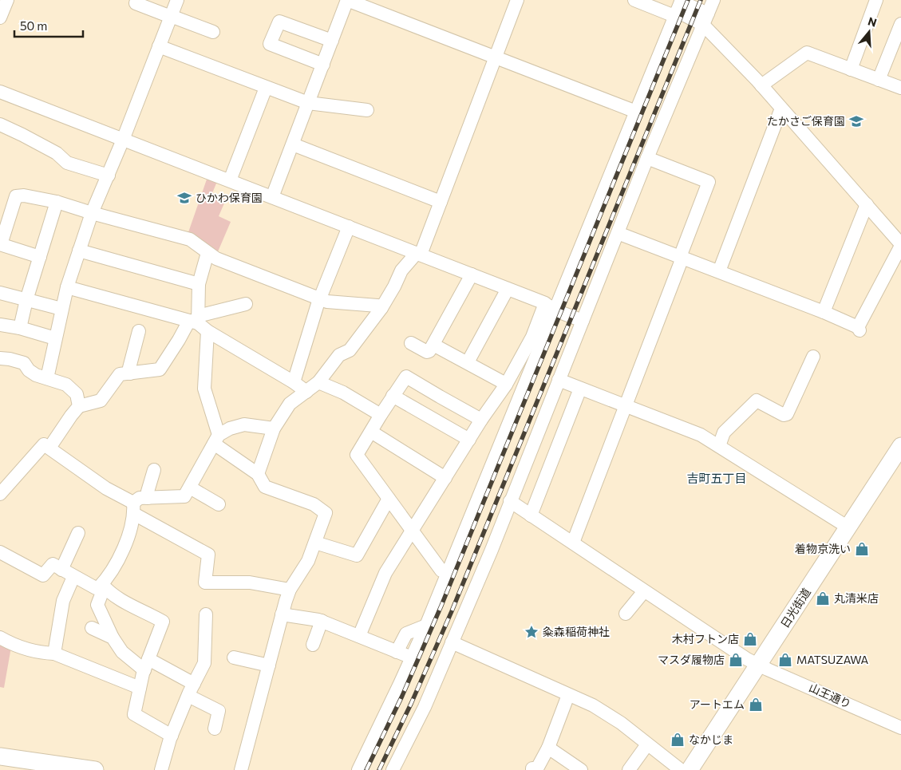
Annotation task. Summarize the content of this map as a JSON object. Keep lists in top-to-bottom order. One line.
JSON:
{"streets":{"main road":["日光街道"],"street":["山王通り"]},"crossings":[["日光街道","山王通り"]],"districts":["吉町五丁目"],"places":{"school or university":["たかさご保育園","ひかわ保育園"],"shop":["着物京洗い","丸清米店","木村フトン店","マスダ履物店","MATSUZAWA","アートエム","なかじま"],"place":["粂森稲荷神社"]},"scale_bar":"50 m","north":"top"}
